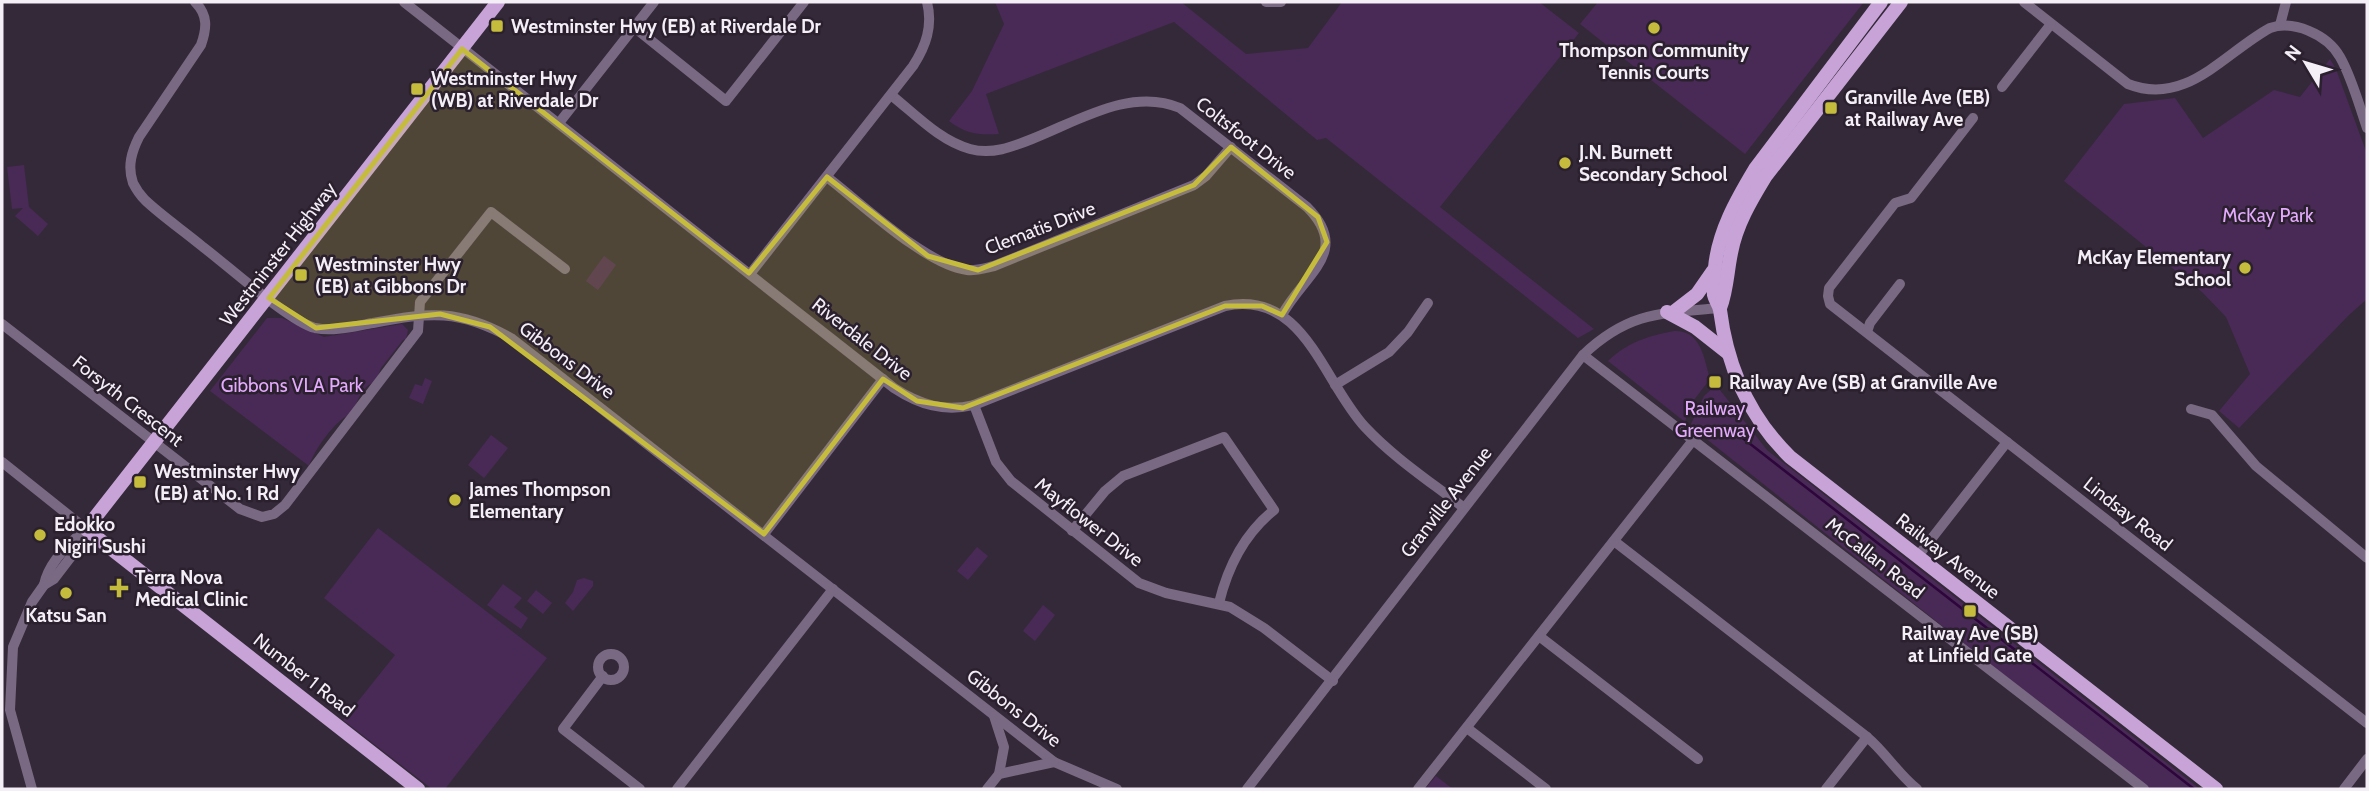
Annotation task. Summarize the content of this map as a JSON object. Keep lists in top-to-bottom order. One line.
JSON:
{"streets":{"main road":["Westminster Highway","Railway Avenue","Number 1 Road"],"street":["Coltsfoot Drive","Clematis Drive","Riverdale Drive","Gibbons Drive","Forsyth Crescent","Granville Avenue","Lindsay Road","Mayflower Drive","McCallan Road"]},"crossings":[["Coltsfoot Drive","Clematis Drive"],["Coltsfoot Drive","Riverdale Drive"],["Westminster Highway","Riverdale Drive"],["Westminster Highway","Gibbons Drive"],["Westminster Highway","Forsyth Crescent"],["Westminster Highway","Number 1 Road"],["Riverdale Drive","Granville Avenue"],["Riverdale Drive","Mayflower Drive"],["Gibbons Drive","Forsyth Crescent"],["Granville Avenue","Mayflower Drive"],["Granville Avenue","Railway Avenue"],["Granville Avenue","McCallan Road"]],"parks":["McKay Park","Gibbons VLA Park","Railway Greenway"],"places":{"transit":["Westminster Hwy (EB) at Riverdale Dr","Westminster Hwy (WB) at Riverdale Dr","Granville Ave (EB) at Railway Ave","Westminster Hwy (EB) at Gibbons Dr","Railway Ave (SB) at Granville Ave","Westminster Hwy (EB) at No. 1 Rd","Railway Ave (SB) at Linfield Gate"],"other":["Thompson Community Tennis Courts","J.N. Burnett Secondary School","McKay Elementary School","James Thompson Elementary","Edokko Nigiri Sushi","Katsu San"],"health":["Terra Nova Medical Clinic"]},"north":"top left"}
